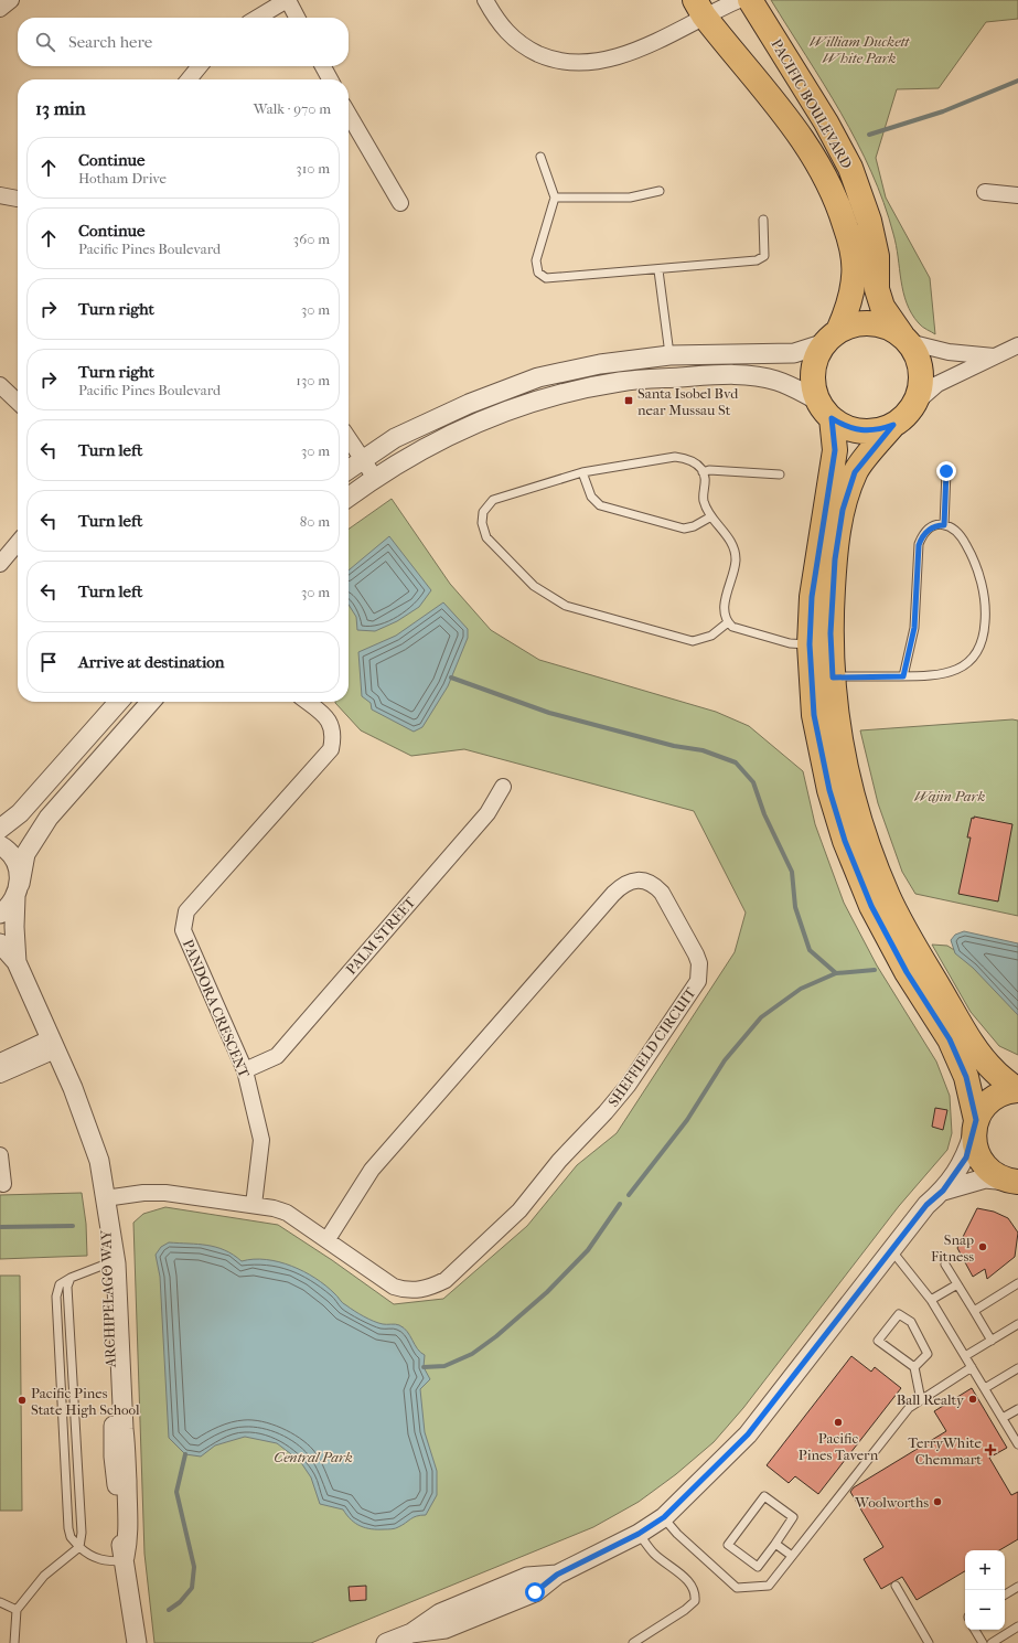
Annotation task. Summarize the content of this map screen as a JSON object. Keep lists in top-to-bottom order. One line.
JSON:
{"streets":{"main road":["PACIFIC BOULEVARD"],"street":["PALM STREET","PANDORA CRESCENT","SHEFFIELD CIRCUIT","ARCHIPELAGO WAY"]},"crossings":[["PALM STREET","PANDORA CRESCENT"],["PANDORA CRESCENT","SHEFFIELD CIRCUIT"],["SHEFFIELD CIRCUIT","ARCHIPELAGO WAY"]],"parks":["William Duckett White Park","Wajin Park","Central Park"],"places":{"transit":["Santa Isobel Bvd near Mussau St"],"other":["Snap Fitness","Ball Realty","Pacific Pines State High School","Pacific Pines Tavern","Woolworths"],"health":["TerryWhite Chemmart"]},"page":{"search":"Search here","heading":["13 min","Walk · 970 m"],"list":[["Continue","Hotham Drive","310 m"],["Continue","Pacific Pines Boulevard","360 m"],["Turn right","30 m"],["Turn right","Pacific Pines Boulevard","130 m"],["Turn left","30 m"],["Turn left","80 m"],["Turn left","30 m"],"Arrive at destination"],"map_buttons":["+","−"]}}
